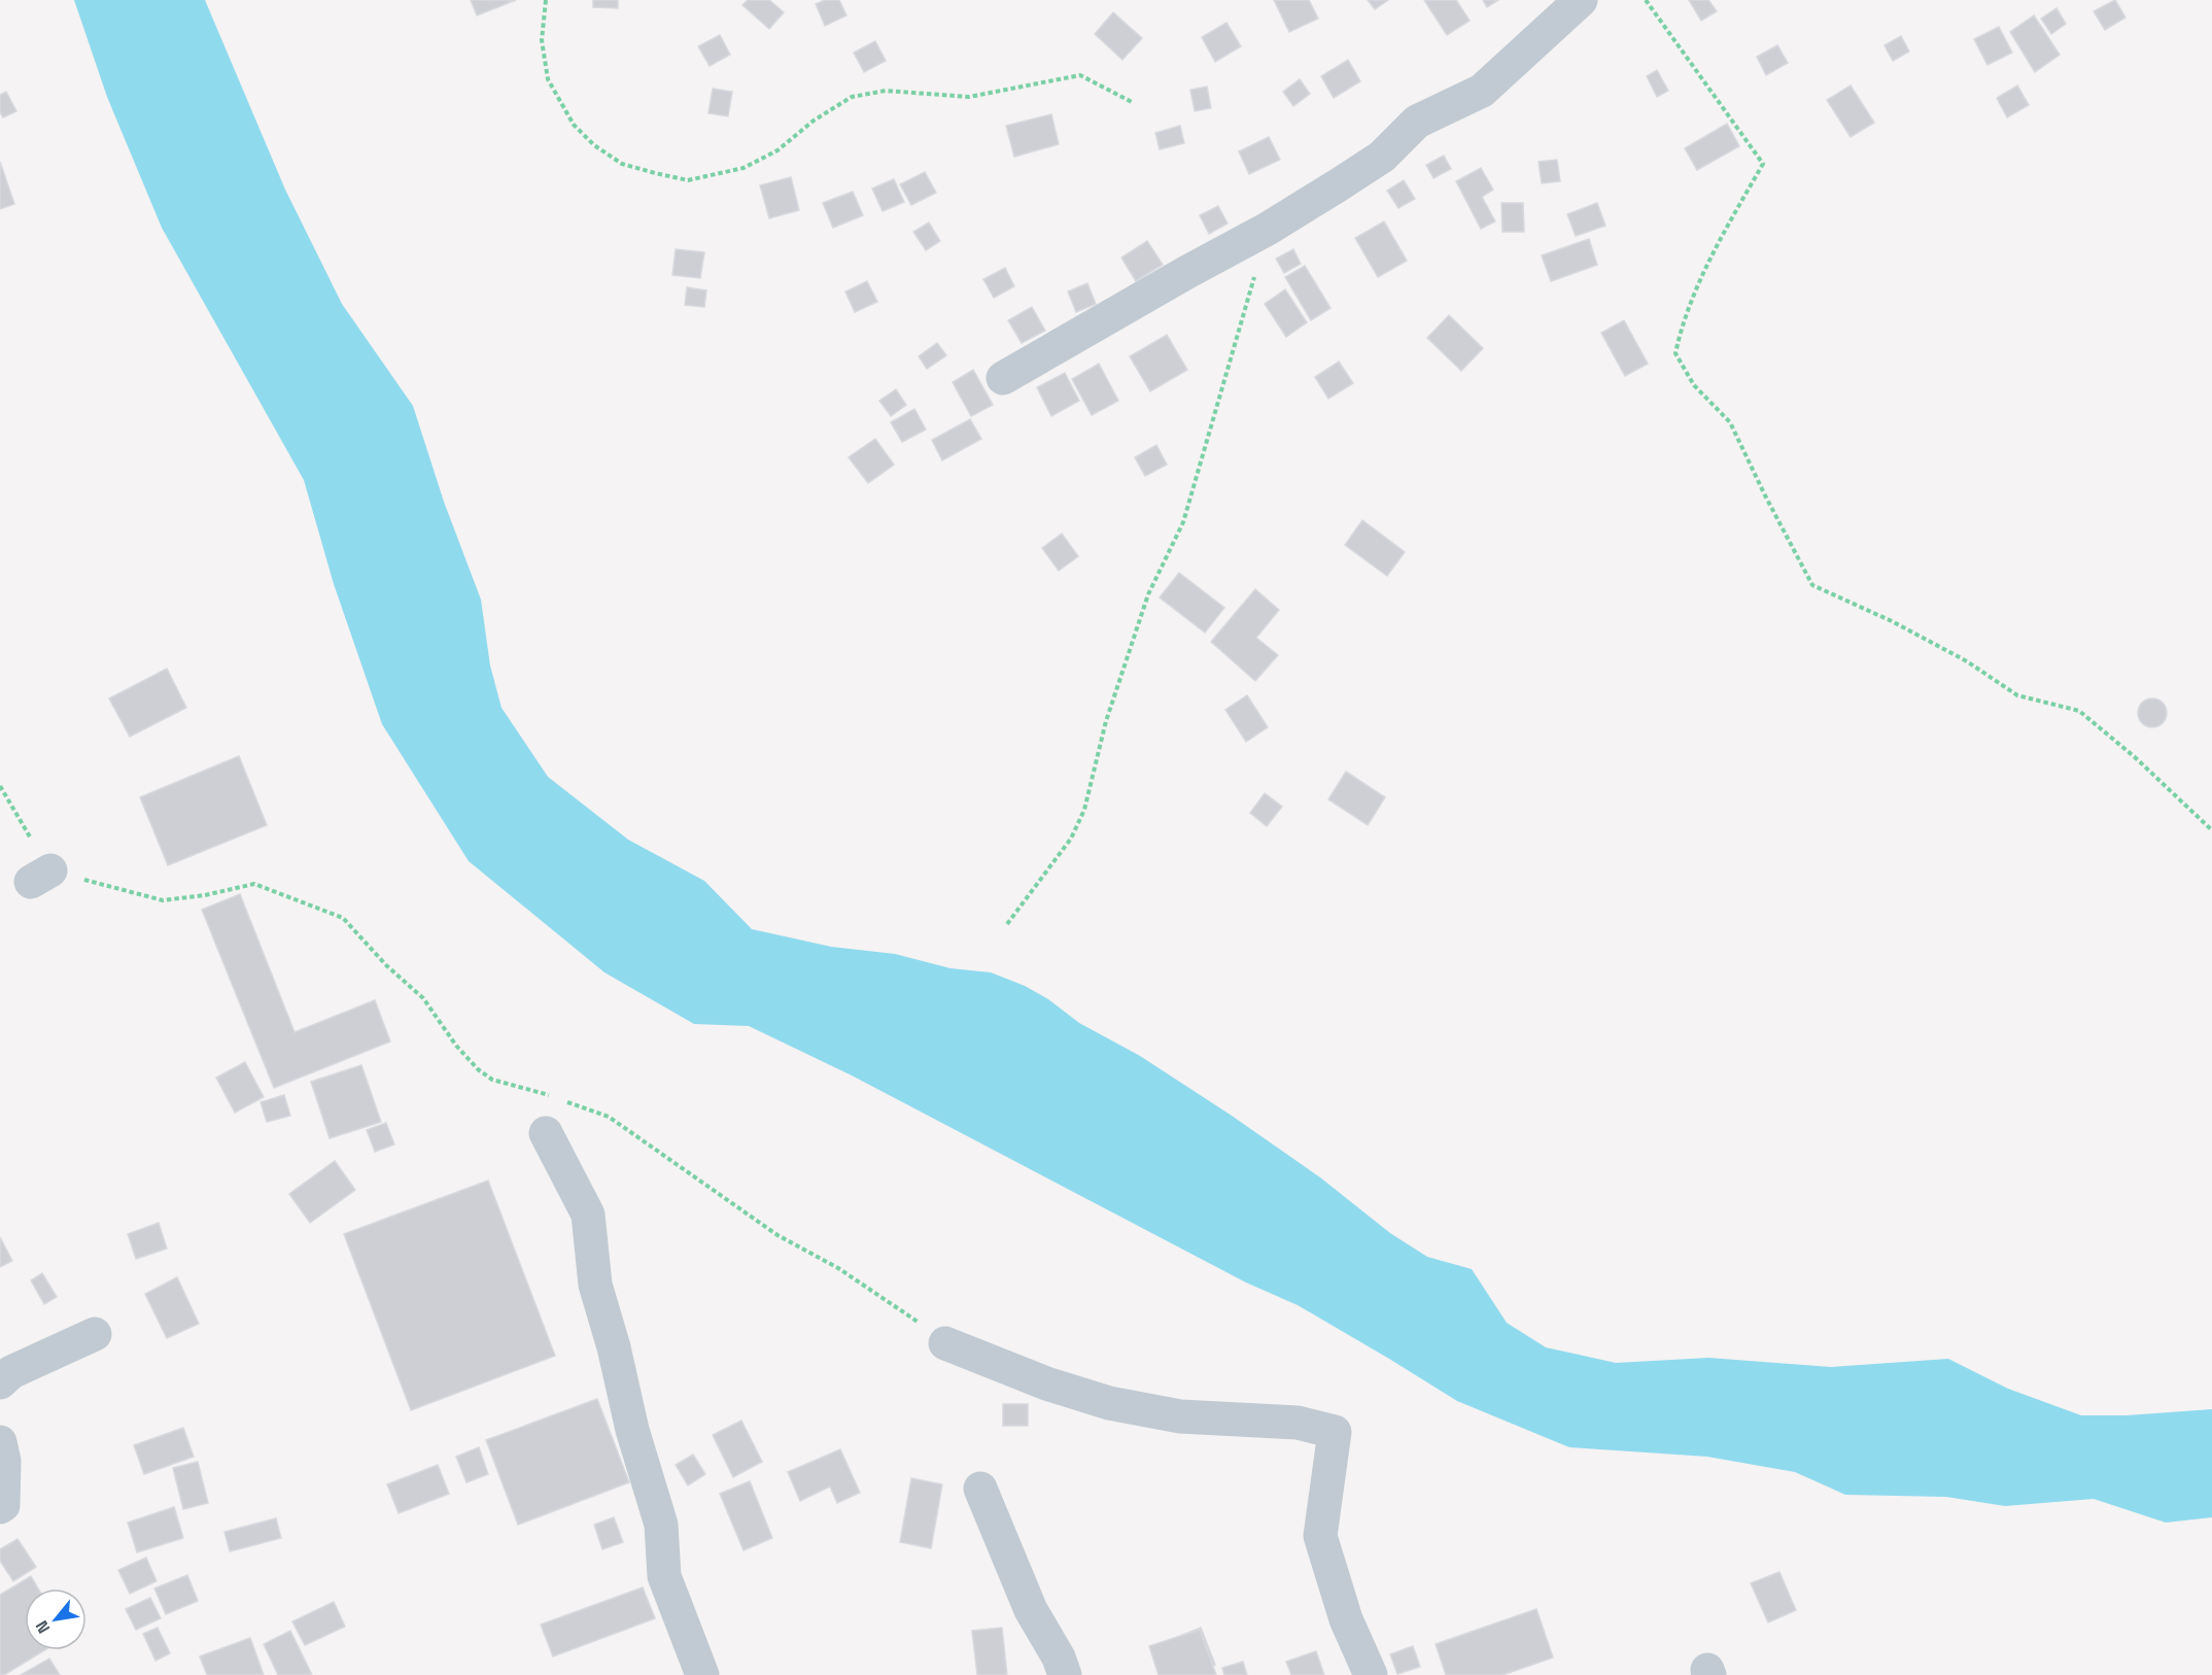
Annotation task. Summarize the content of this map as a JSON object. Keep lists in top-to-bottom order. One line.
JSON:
{"north":"bottom left"}
